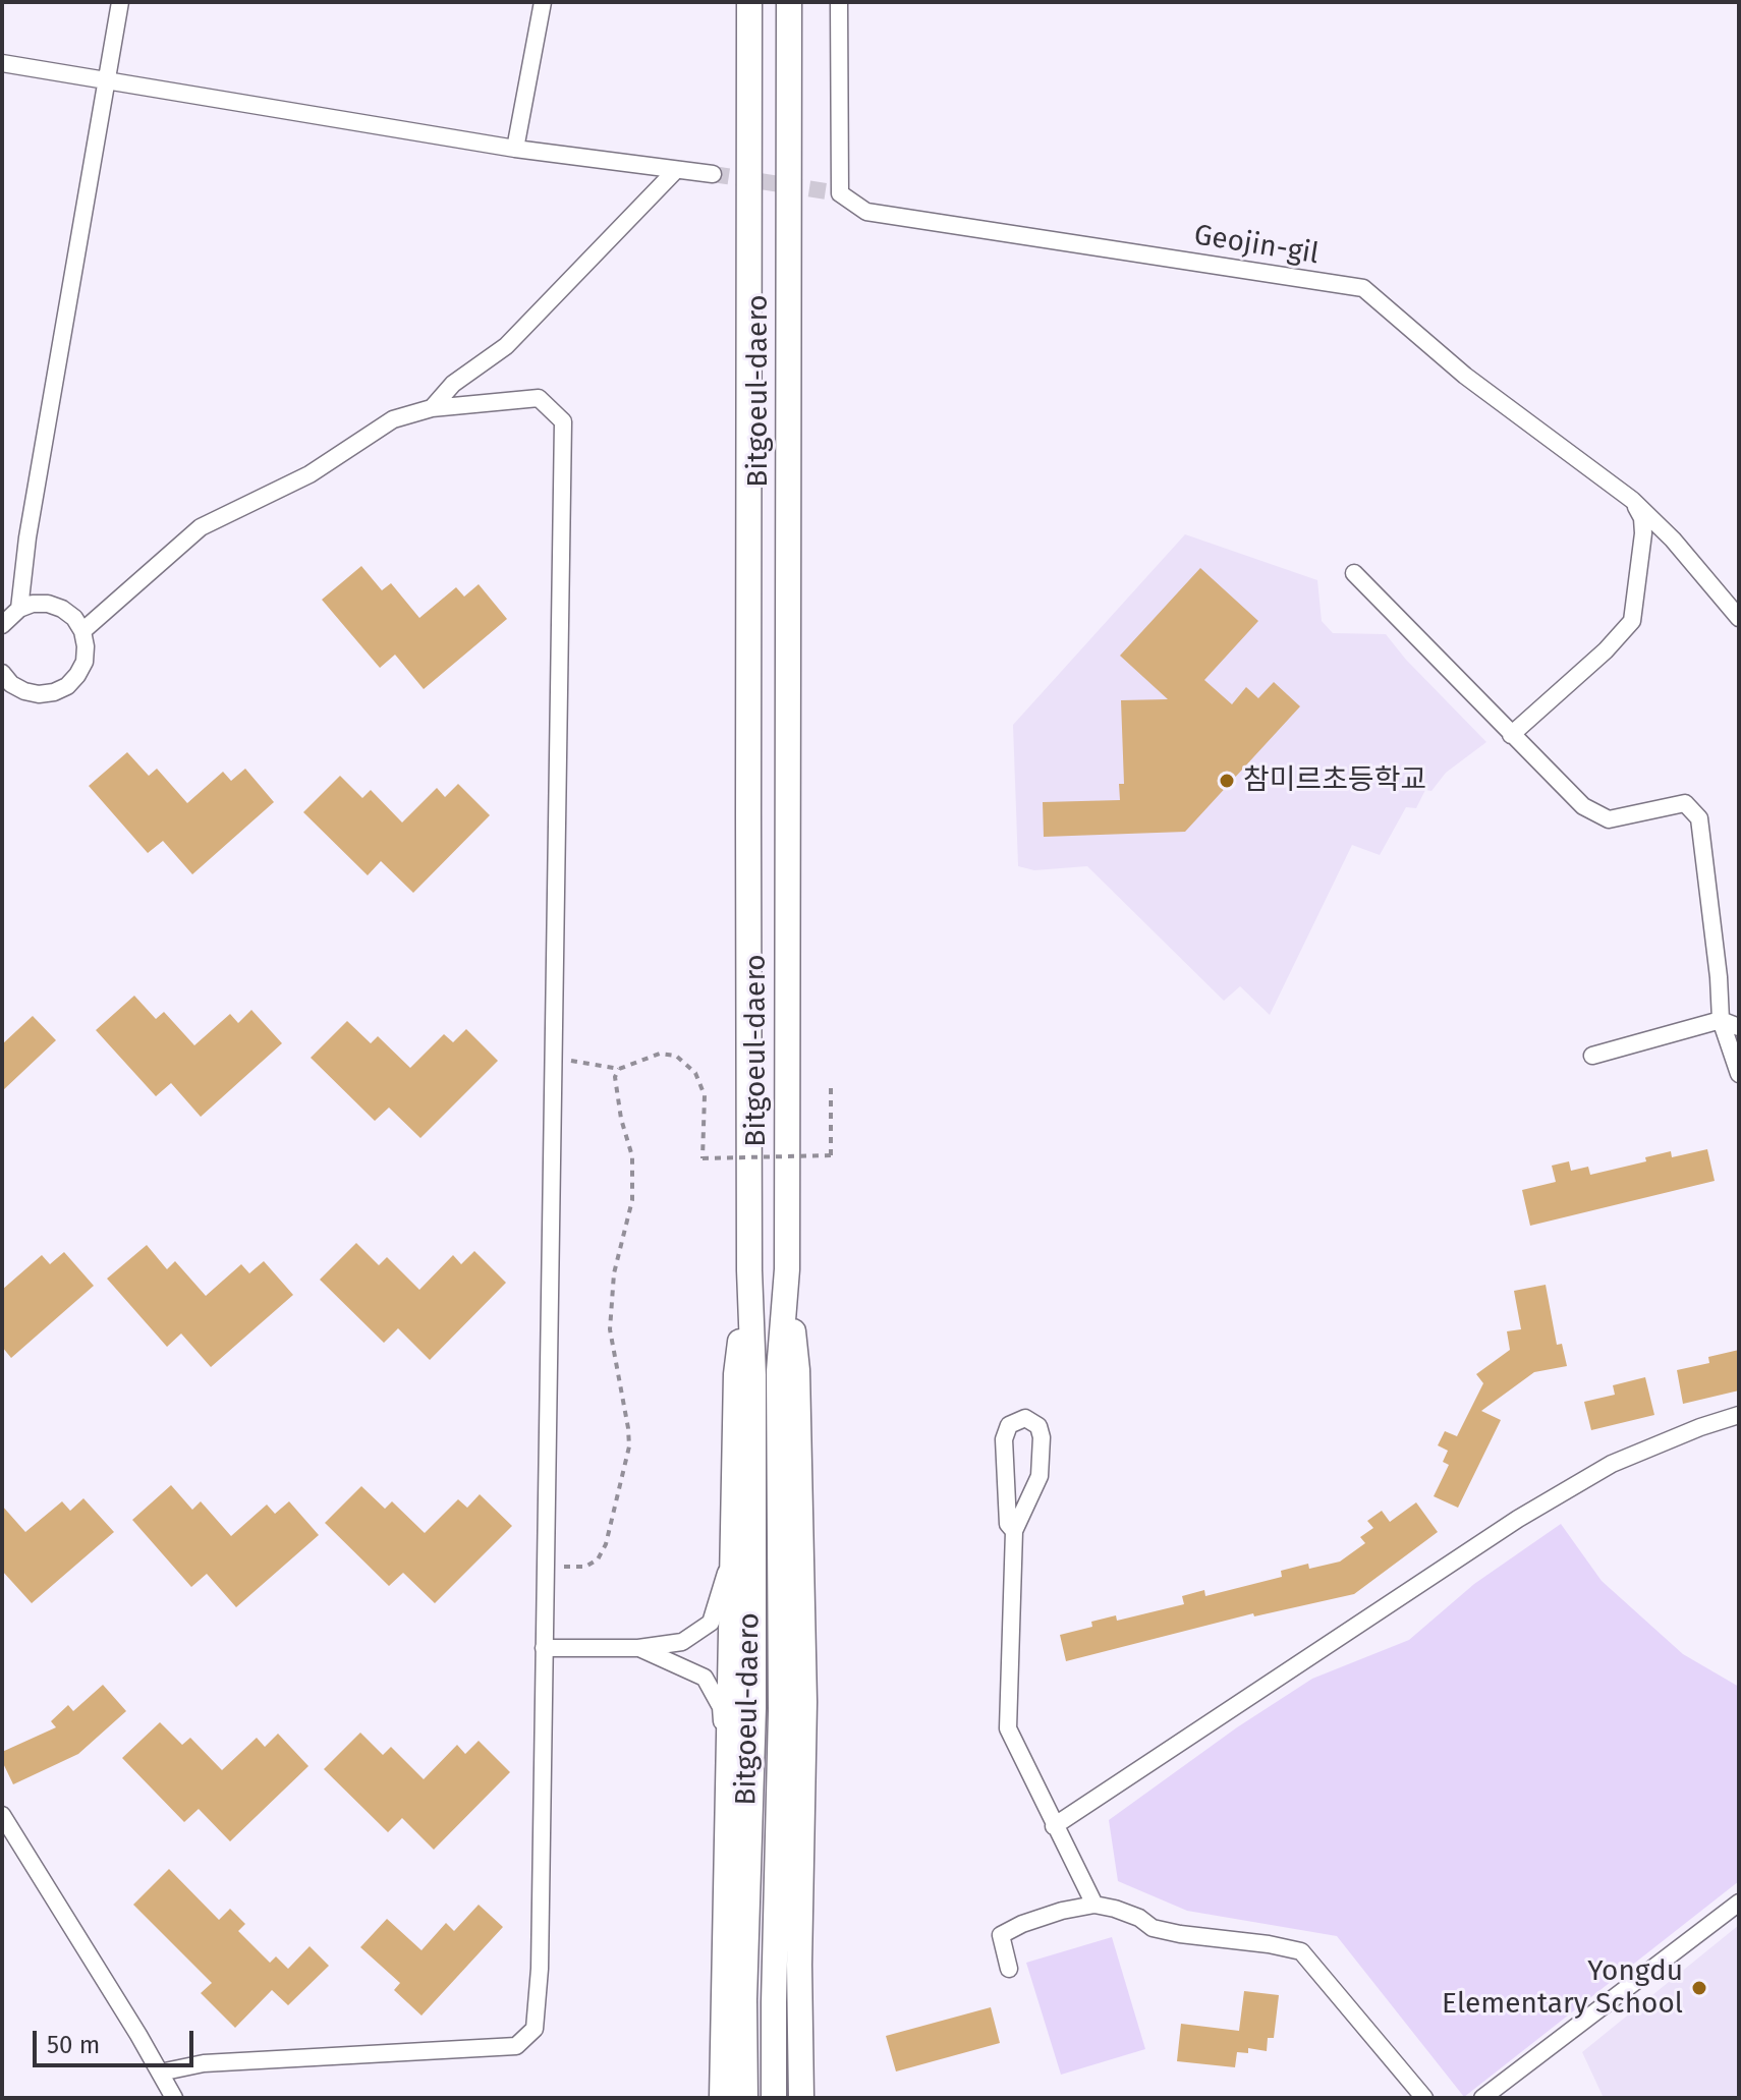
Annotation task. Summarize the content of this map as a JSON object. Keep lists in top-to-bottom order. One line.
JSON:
{"streets":{"main road":["Bitgoeul-daero"],"street":["Geojin-gil"]},"places":["참미르초등학교","Yongdu Elementary School"],"scale_bar":"50 m"}
